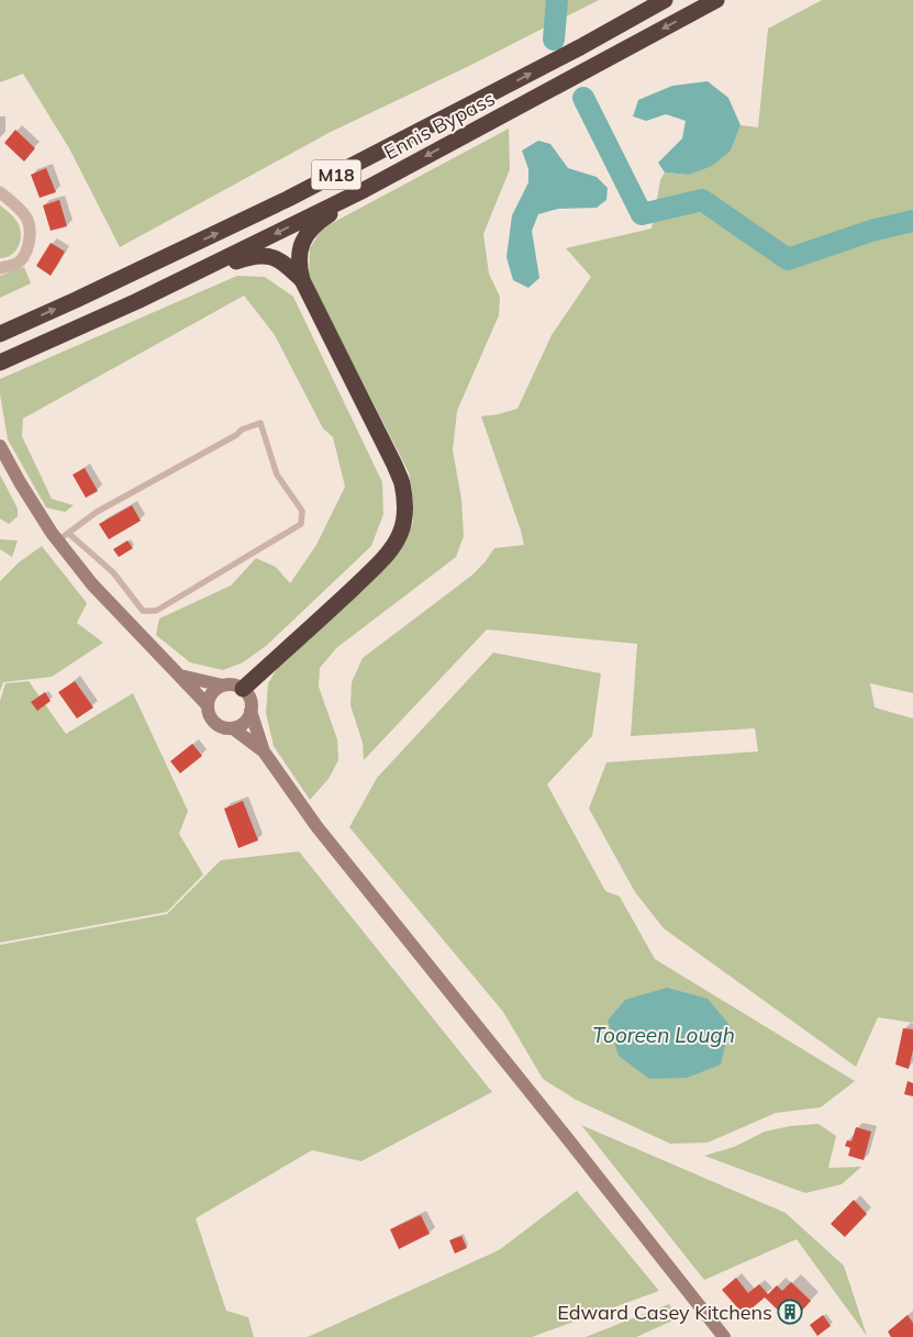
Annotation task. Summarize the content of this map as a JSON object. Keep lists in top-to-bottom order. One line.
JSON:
{"streets":{"highway":["Ennis Bypass","M18"]},"water":["Tooreen Lough"],"places":{"building":["Edward Casey Kitchens"]}}
